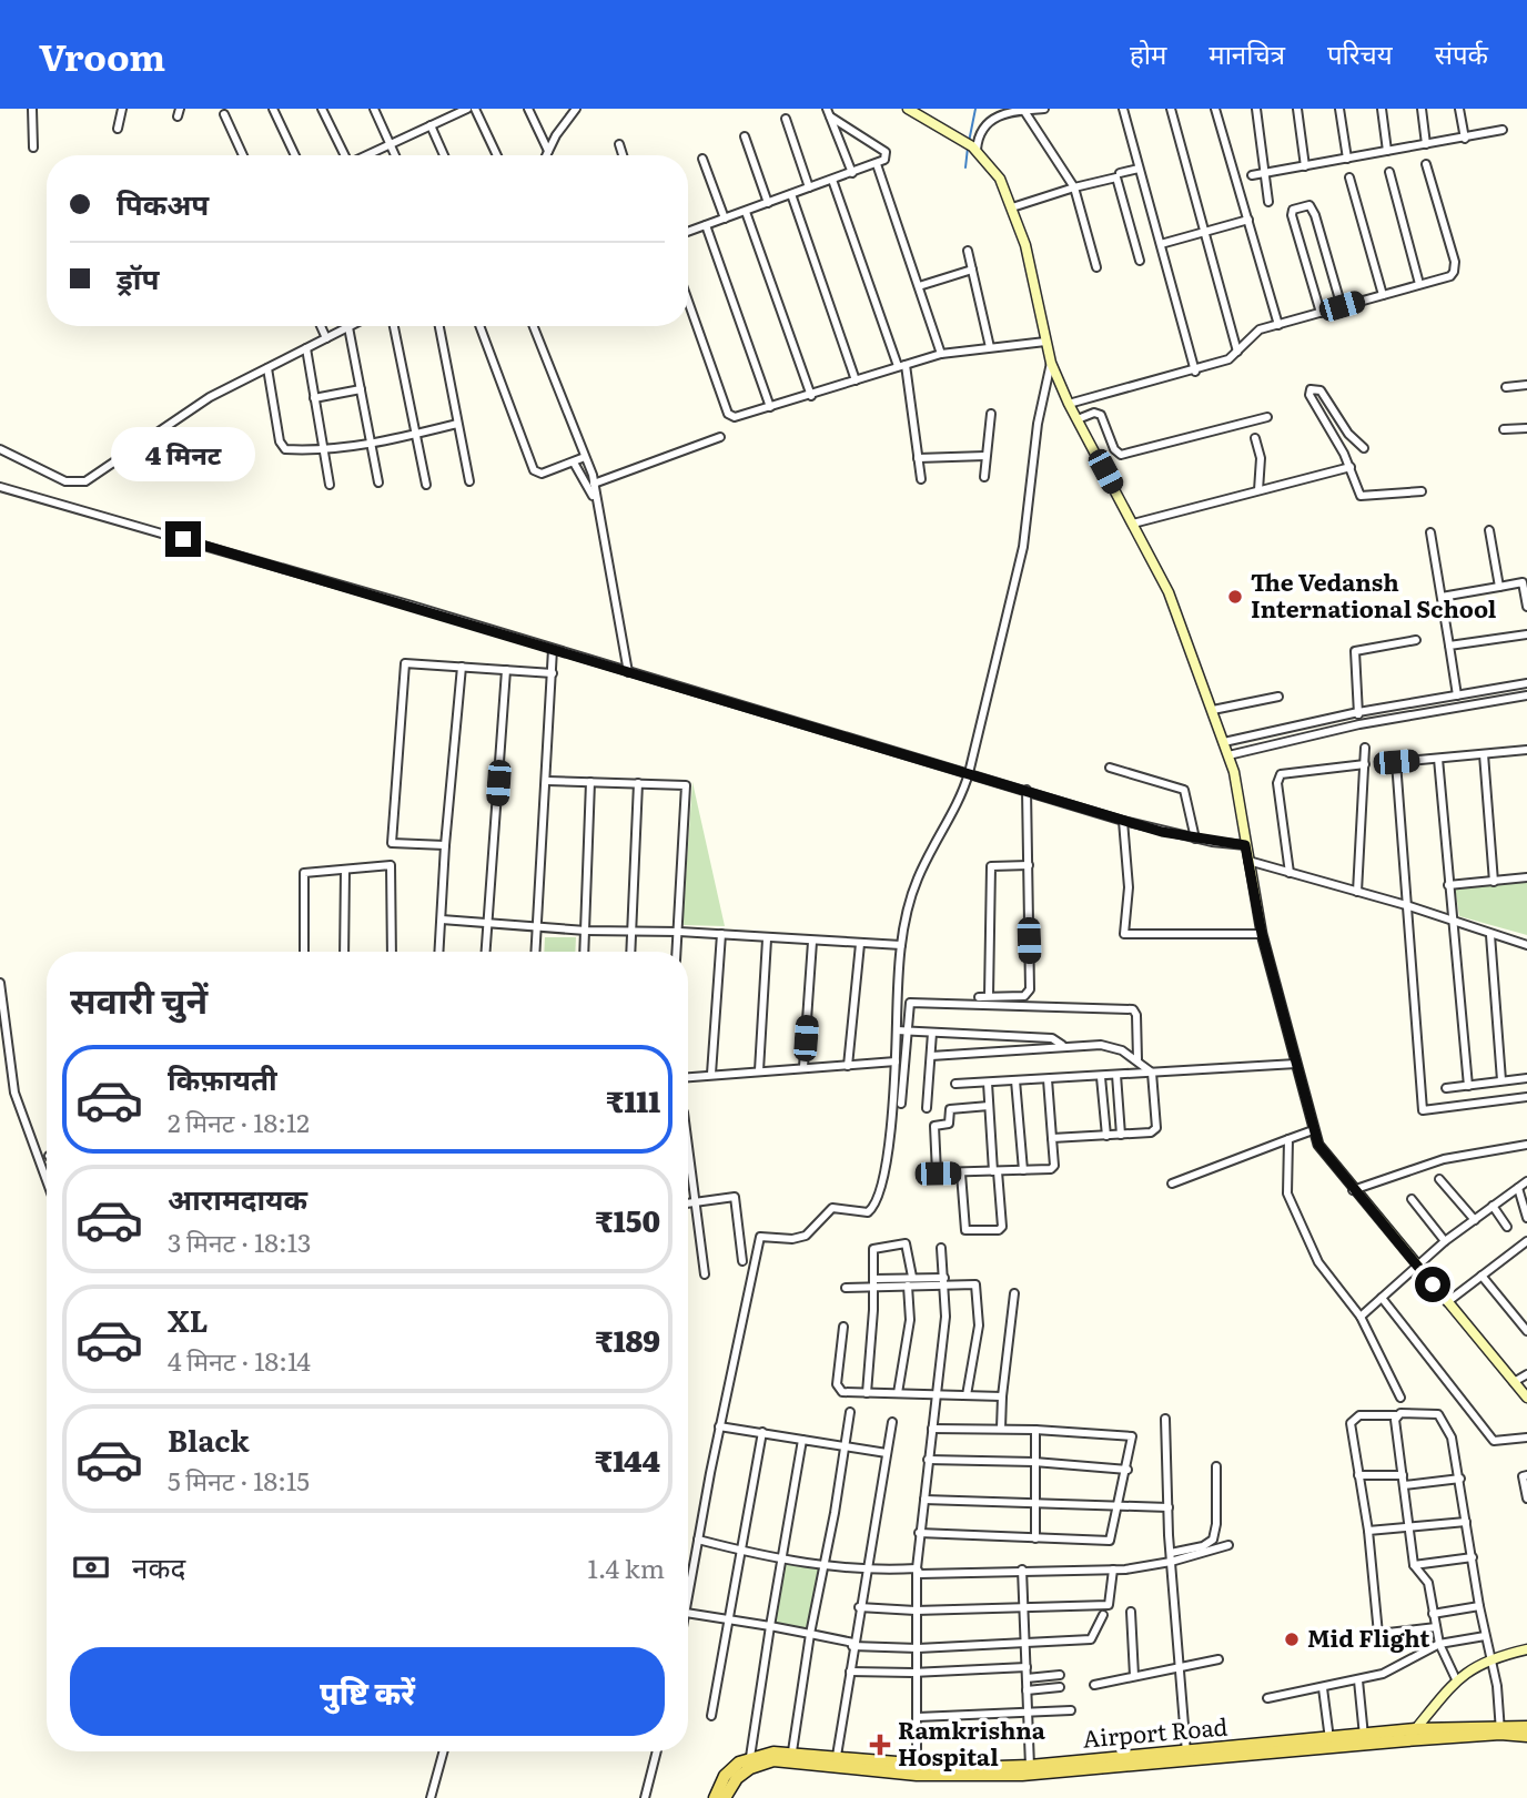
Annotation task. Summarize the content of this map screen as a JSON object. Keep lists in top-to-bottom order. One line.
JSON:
{"streets":{"main road":["Airport Road"]},"places":{"other":["The Vedansh International School","Mid Flight"],"health":["Ramkrishna Hospital"]},"page":{"header":"Vroom","nav":["होम","मानचित्र","परिचय","संपर्क"],"banner":["पिकअप","ड्रॉप"],"bubble":"4 मिनट","heading":"सवारी चुनें","list":[{"name":"किफ़ायती","note":"2 मिनट · 18:12","value":"₹111"},{"name":"आरामदायक","note":"3 मिनट · 18:13","value":"₹150"},{"name":"XL","note":"4 मिनट · 18:14","value":"₹189"},{"name":"Black","note":"5 मिनट · 18:15","value":"₹144"}],"pay":["नकद","1.4 km"],"buttons":"पुष्टि करें"}}
